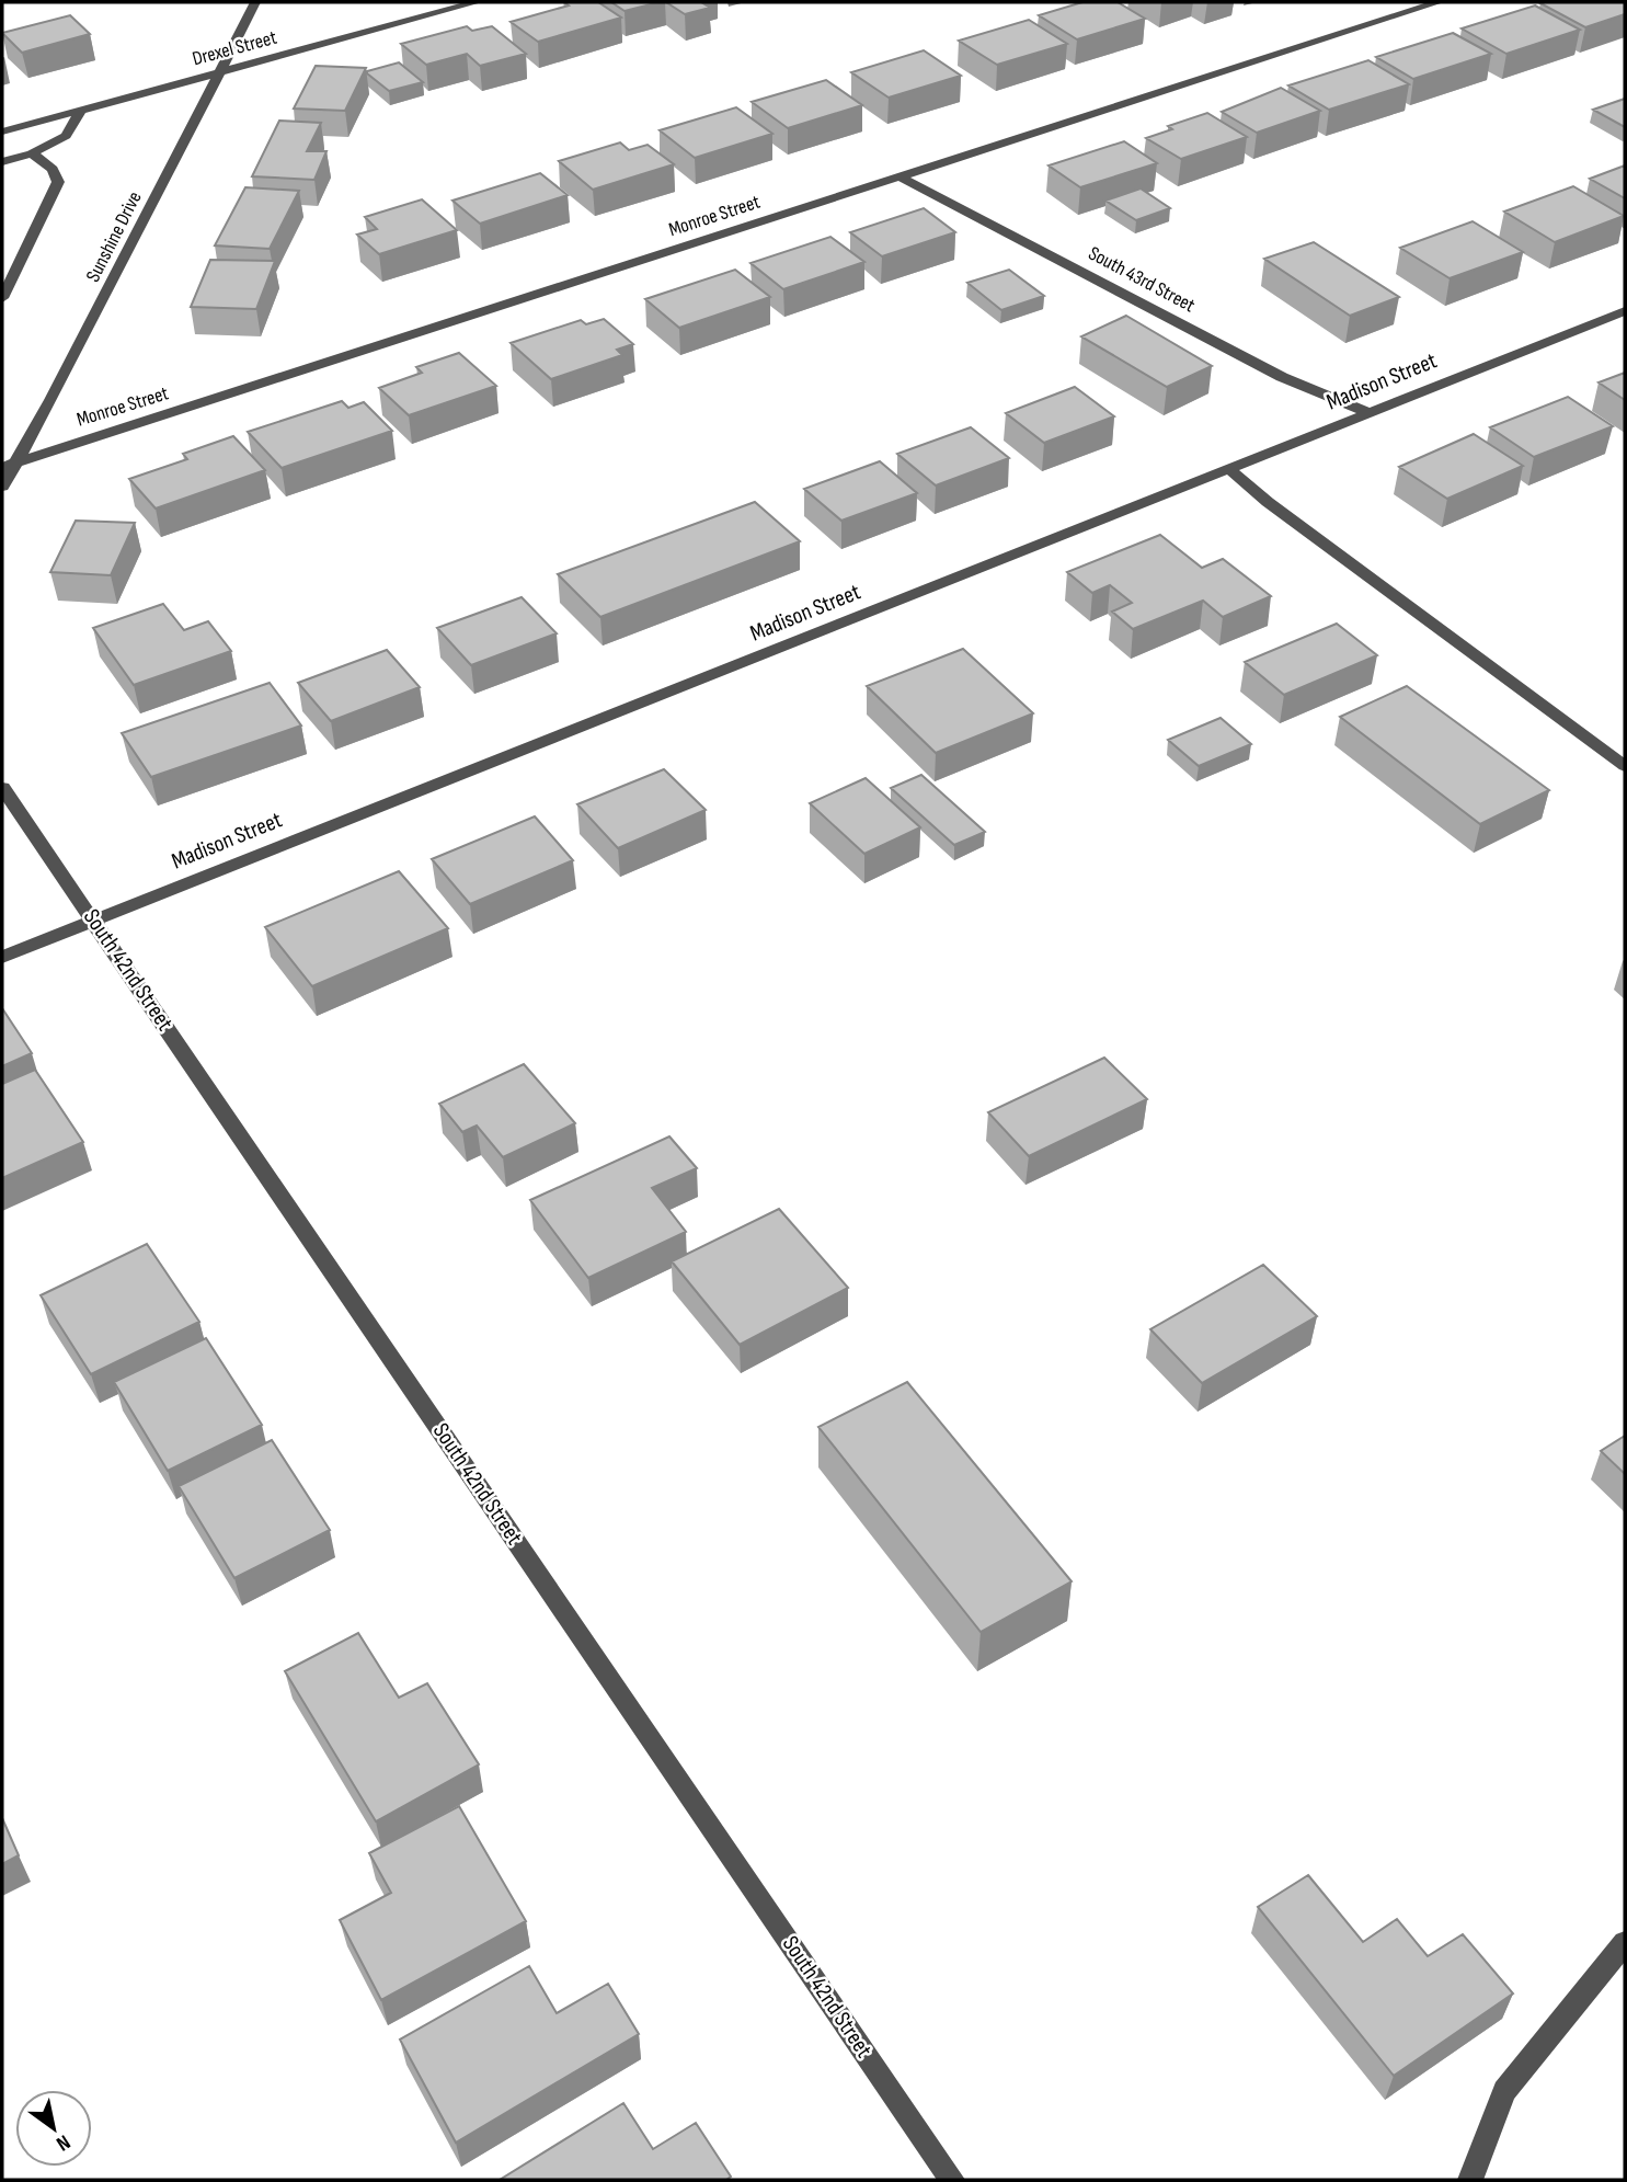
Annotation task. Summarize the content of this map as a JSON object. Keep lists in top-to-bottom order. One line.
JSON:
{"streets":{"street":["Drexel Street","Monroe Street","Sunshine Drive","South 43rd Street","Madison Street","South 42nd Street"]},"crossings":[["Drexel Street","Sunshine Drive"],["Monroe Street","Sunshine Drive"],["Monroe Street","South 43rd Street"],["South 43rd Street","Madison Street"],["Madison Street","South 42nd Street"]],"north":"bottom right"}
